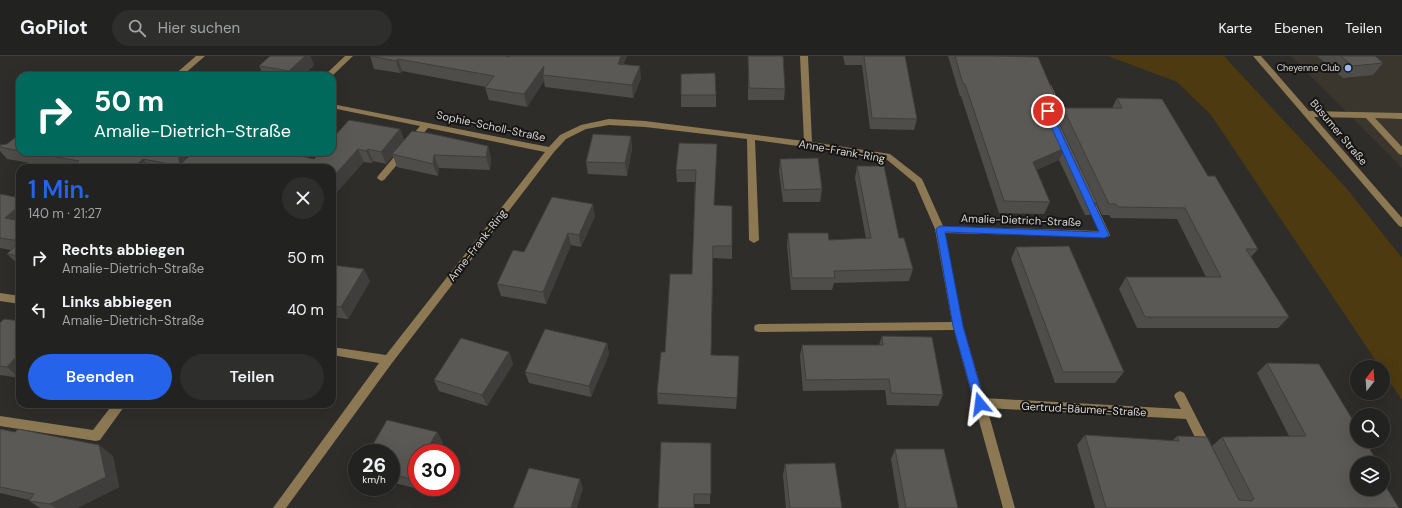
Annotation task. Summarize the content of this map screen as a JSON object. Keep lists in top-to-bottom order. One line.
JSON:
{"streets":{"street":["Sophie-Scholl-Straße","Büsumer Straße","Anne-Frank-Ring","Amalie-Dietrich-Straße","Gertrud-Bäumer-Straße"]},"crossings":[["Sophie-Scholl-Straße","Anne-Frank-Ring"],["Anne-Frank-Ring","Amalie-Dietrich-Straße"],["Anne-Frank-Ring","Gertrud-Bäumer-Straße"]],"places":["Cheyenne Club"],"north":"top","page":{"header":"GoPilot","search":"Hier suchen","nav":["Karte","Ebenen","Teilen"],"turn":["50 m","Amalie-Dietrich-Straße"],"heading":["1 Min.","140 m · 21:27"],"list":[{"name":"Rechts abbiegen","note":"Amalie-Dietrich-Straße","value":"50 m"},{"name":"Links abbiegen","note":"Amalie-Dietrich-Straße","value":"40 m"}],"buttons":["Beenden","Teilen"],"speed":"26 km/h","limit":"30"}}
